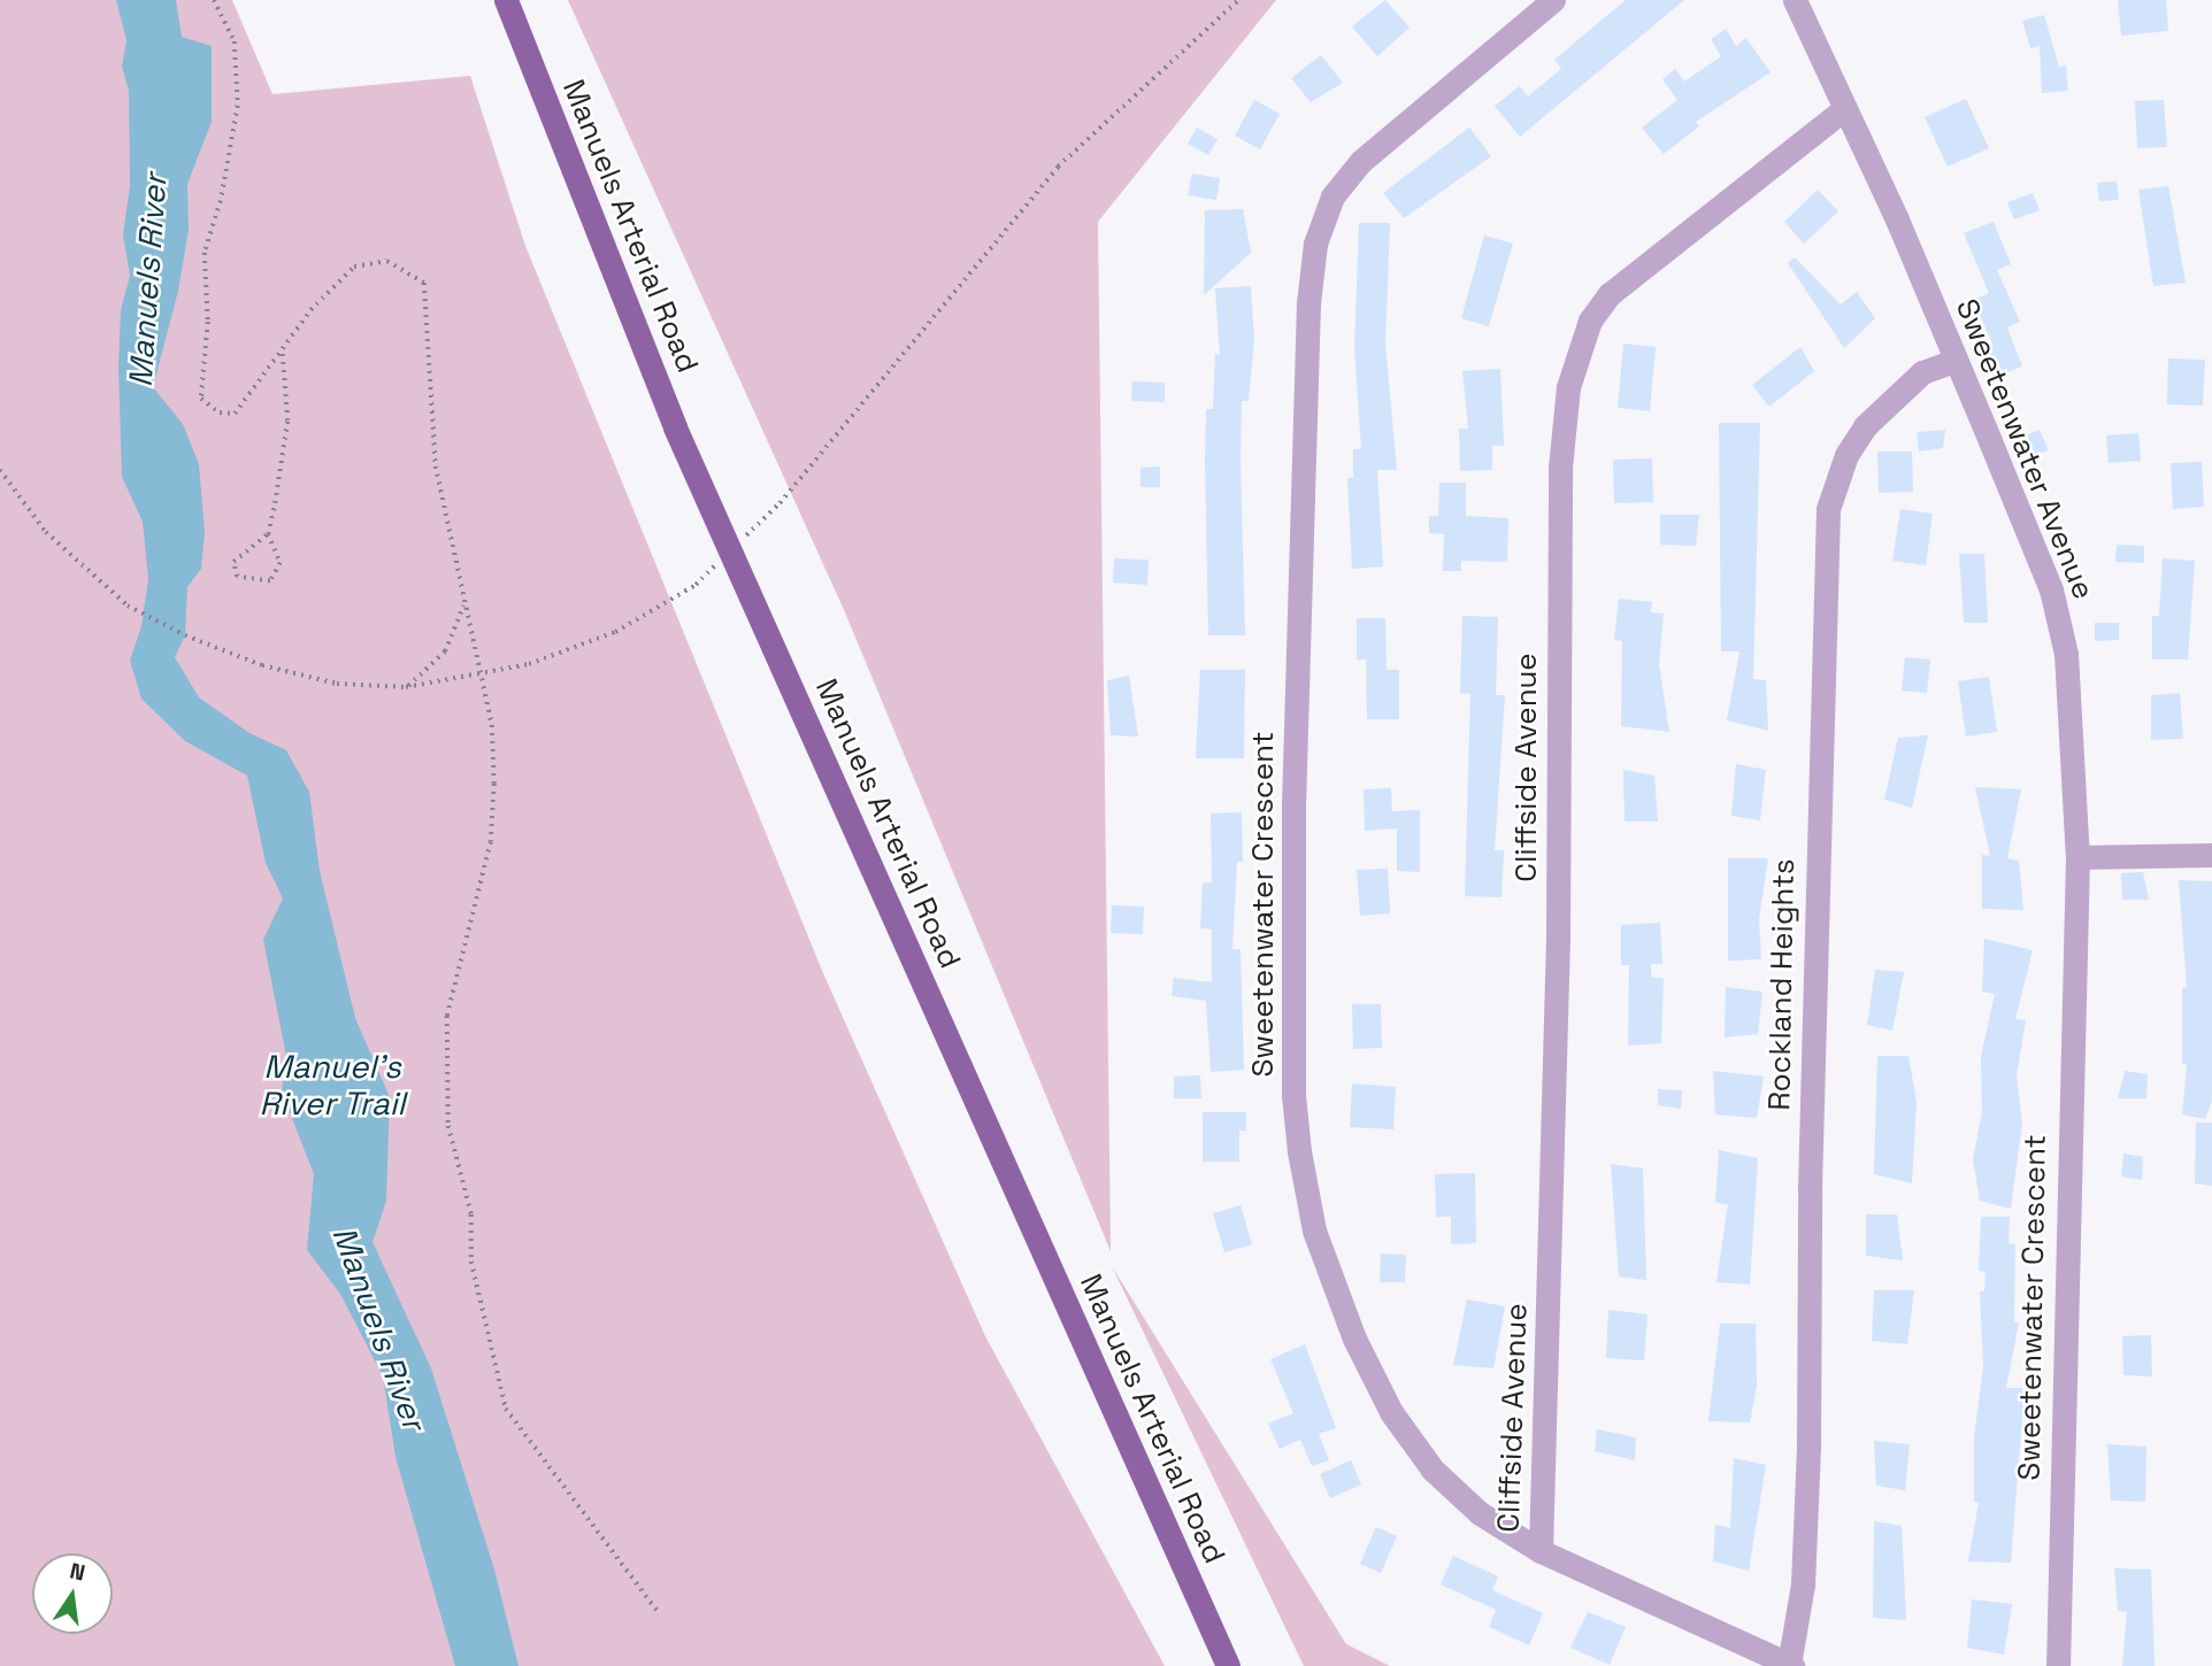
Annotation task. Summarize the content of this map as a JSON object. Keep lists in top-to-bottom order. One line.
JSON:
{"streets":{"main road":["Manuels Arterial Road"],"street":["Sweetenwater Avenue","Cliffside Avenue","Sweetenwater Crescent","Rockland Heights"]},"crossings":[["Sweetenwater Avenue","Cliffside Avenue"],["Sweetenwater Avenue","Sweetenwater Crescent"],["Sweetenwater Avenue","Rockland Heights"],["Cliffside Avenue","Sweetenwater Crescent"],["Sweetenwater Crescent","Rockland Heights"]],"water":["Manuels River","Manuel's River Trail"],"north":"top"}
